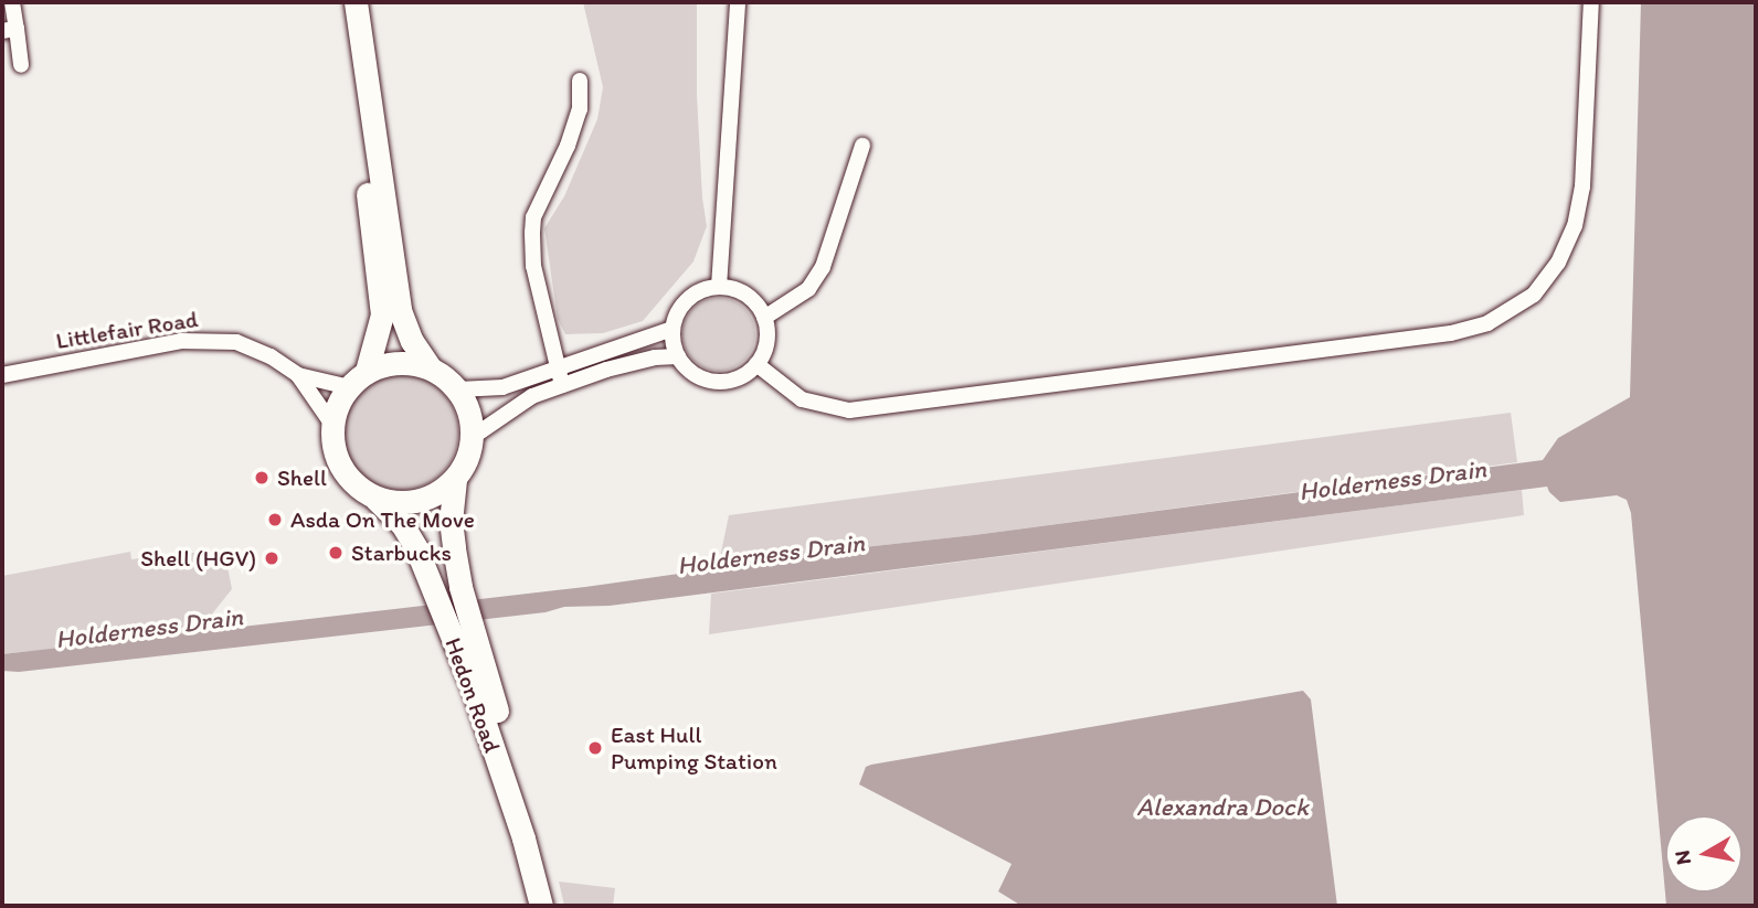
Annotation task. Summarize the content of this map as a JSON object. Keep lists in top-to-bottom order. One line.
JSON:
{"streets":{"highway":["Hedon Road"],"street":["Littlefair Road"]},"crossings":[["Littlefair Road","Hedon Road"]],"water":["Holderness Drain","Alexandra Dock"],"places":["Shell","Asda On The Move","Starbucks","Shell (HGV)","East Hull Pumping Station"],"north":"left"}
